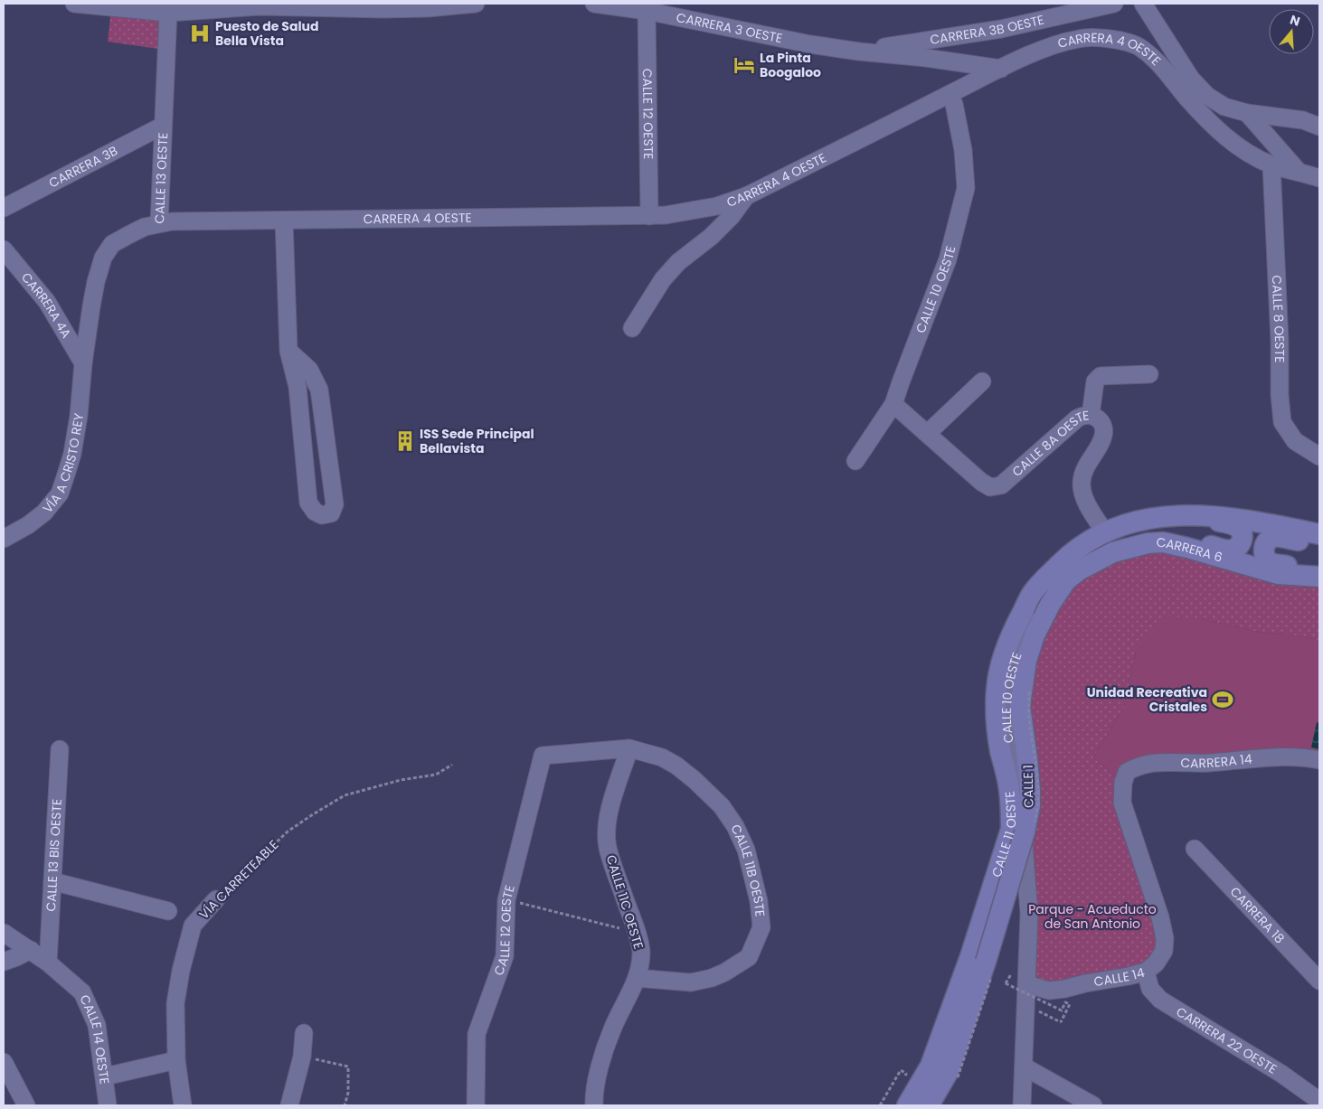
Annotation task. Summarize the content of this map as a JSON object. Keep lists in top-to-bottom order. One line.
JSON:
{"streets":{"main road":["CARRERA 6","CALLE 1","CALLE 11 OESTE"],"street":["CARRERA 3 OESTE","CARRERA 3B OESTE","CARRERA 4 OESTE","CALLE 12 OESTE","CARRERA 3B","CALLE 13 OESTE","CALLE 10 OESTE","CARRERA 4A","CALLE 8 OESTE","CALLE 8A OESTE","VÍA A CRISTO REY","CARRERA 14","CALLE 13 BIS OESTE","CALLE 11B OESTE","VÍA CARRETEABLE","CALLE 11C OESTE","CARRERA 18","CALLE 14","CALLE 14 OESTE","CARRERA 22 OESTE"]},"crossings":[["CARRERA 3 OESTE","CARRERA 3B OESTE"],["CARRERA 3 OESTE","CARRERA 4 OESTE"],["CARRERA 3 OESTE","CALLE 12 OESTE"],["CARRERA 4 OESTE","CALLE 12 OESTE"],["CARRERA 4 OESTE","CALLE 13 OESTE"],["CARRERA 4 OESTE","CALLE 8 OESTE"],["CALLE 12 OESTE","CALLE 11B OESTE"],["CALLE 12 OESTE","CALLE 11C OESTE"],["CARRERA 3B","CALLE 13 OESTE"],["CALLE 13 OESTE","CARRERA 4A"],["CALLE 13 OESTE","VÍA A CRISTO REY"],["CALLE 10 OESTE","CARRERA 6"],["CALLE 10 OESTE","CALLE 1"],["CALLE 10 OESTE","CALLE 11 OESTE"],["CALLE 10 OESTE","CALLE 14"],["CARRERA 4A","VÍA A CRISTO REY"],["CALLE 8A OESTE","CALLE 11 OESTE"],["CARRERA 6","CALLE 1"],["CARRERA 14","CALLE 14"],["CALLE 13 BIS OESTE","CALLE 14 OESTE"],["CALLE 11B OESTE","CALLE 11C OESTE"],["CALLE 14","CARRERA 22 OESTE"]],"parks":["Parque - Acueducto de San Antonio"],"places":{"hospital":["Puesto de Salud Bella Vista"],"hotel":["La Pinta Boogaloo"],"building":["ISS Sede Principal Bellavista"],"sports":["Unidad Recreativa Cristales"]},"north":"top"}
